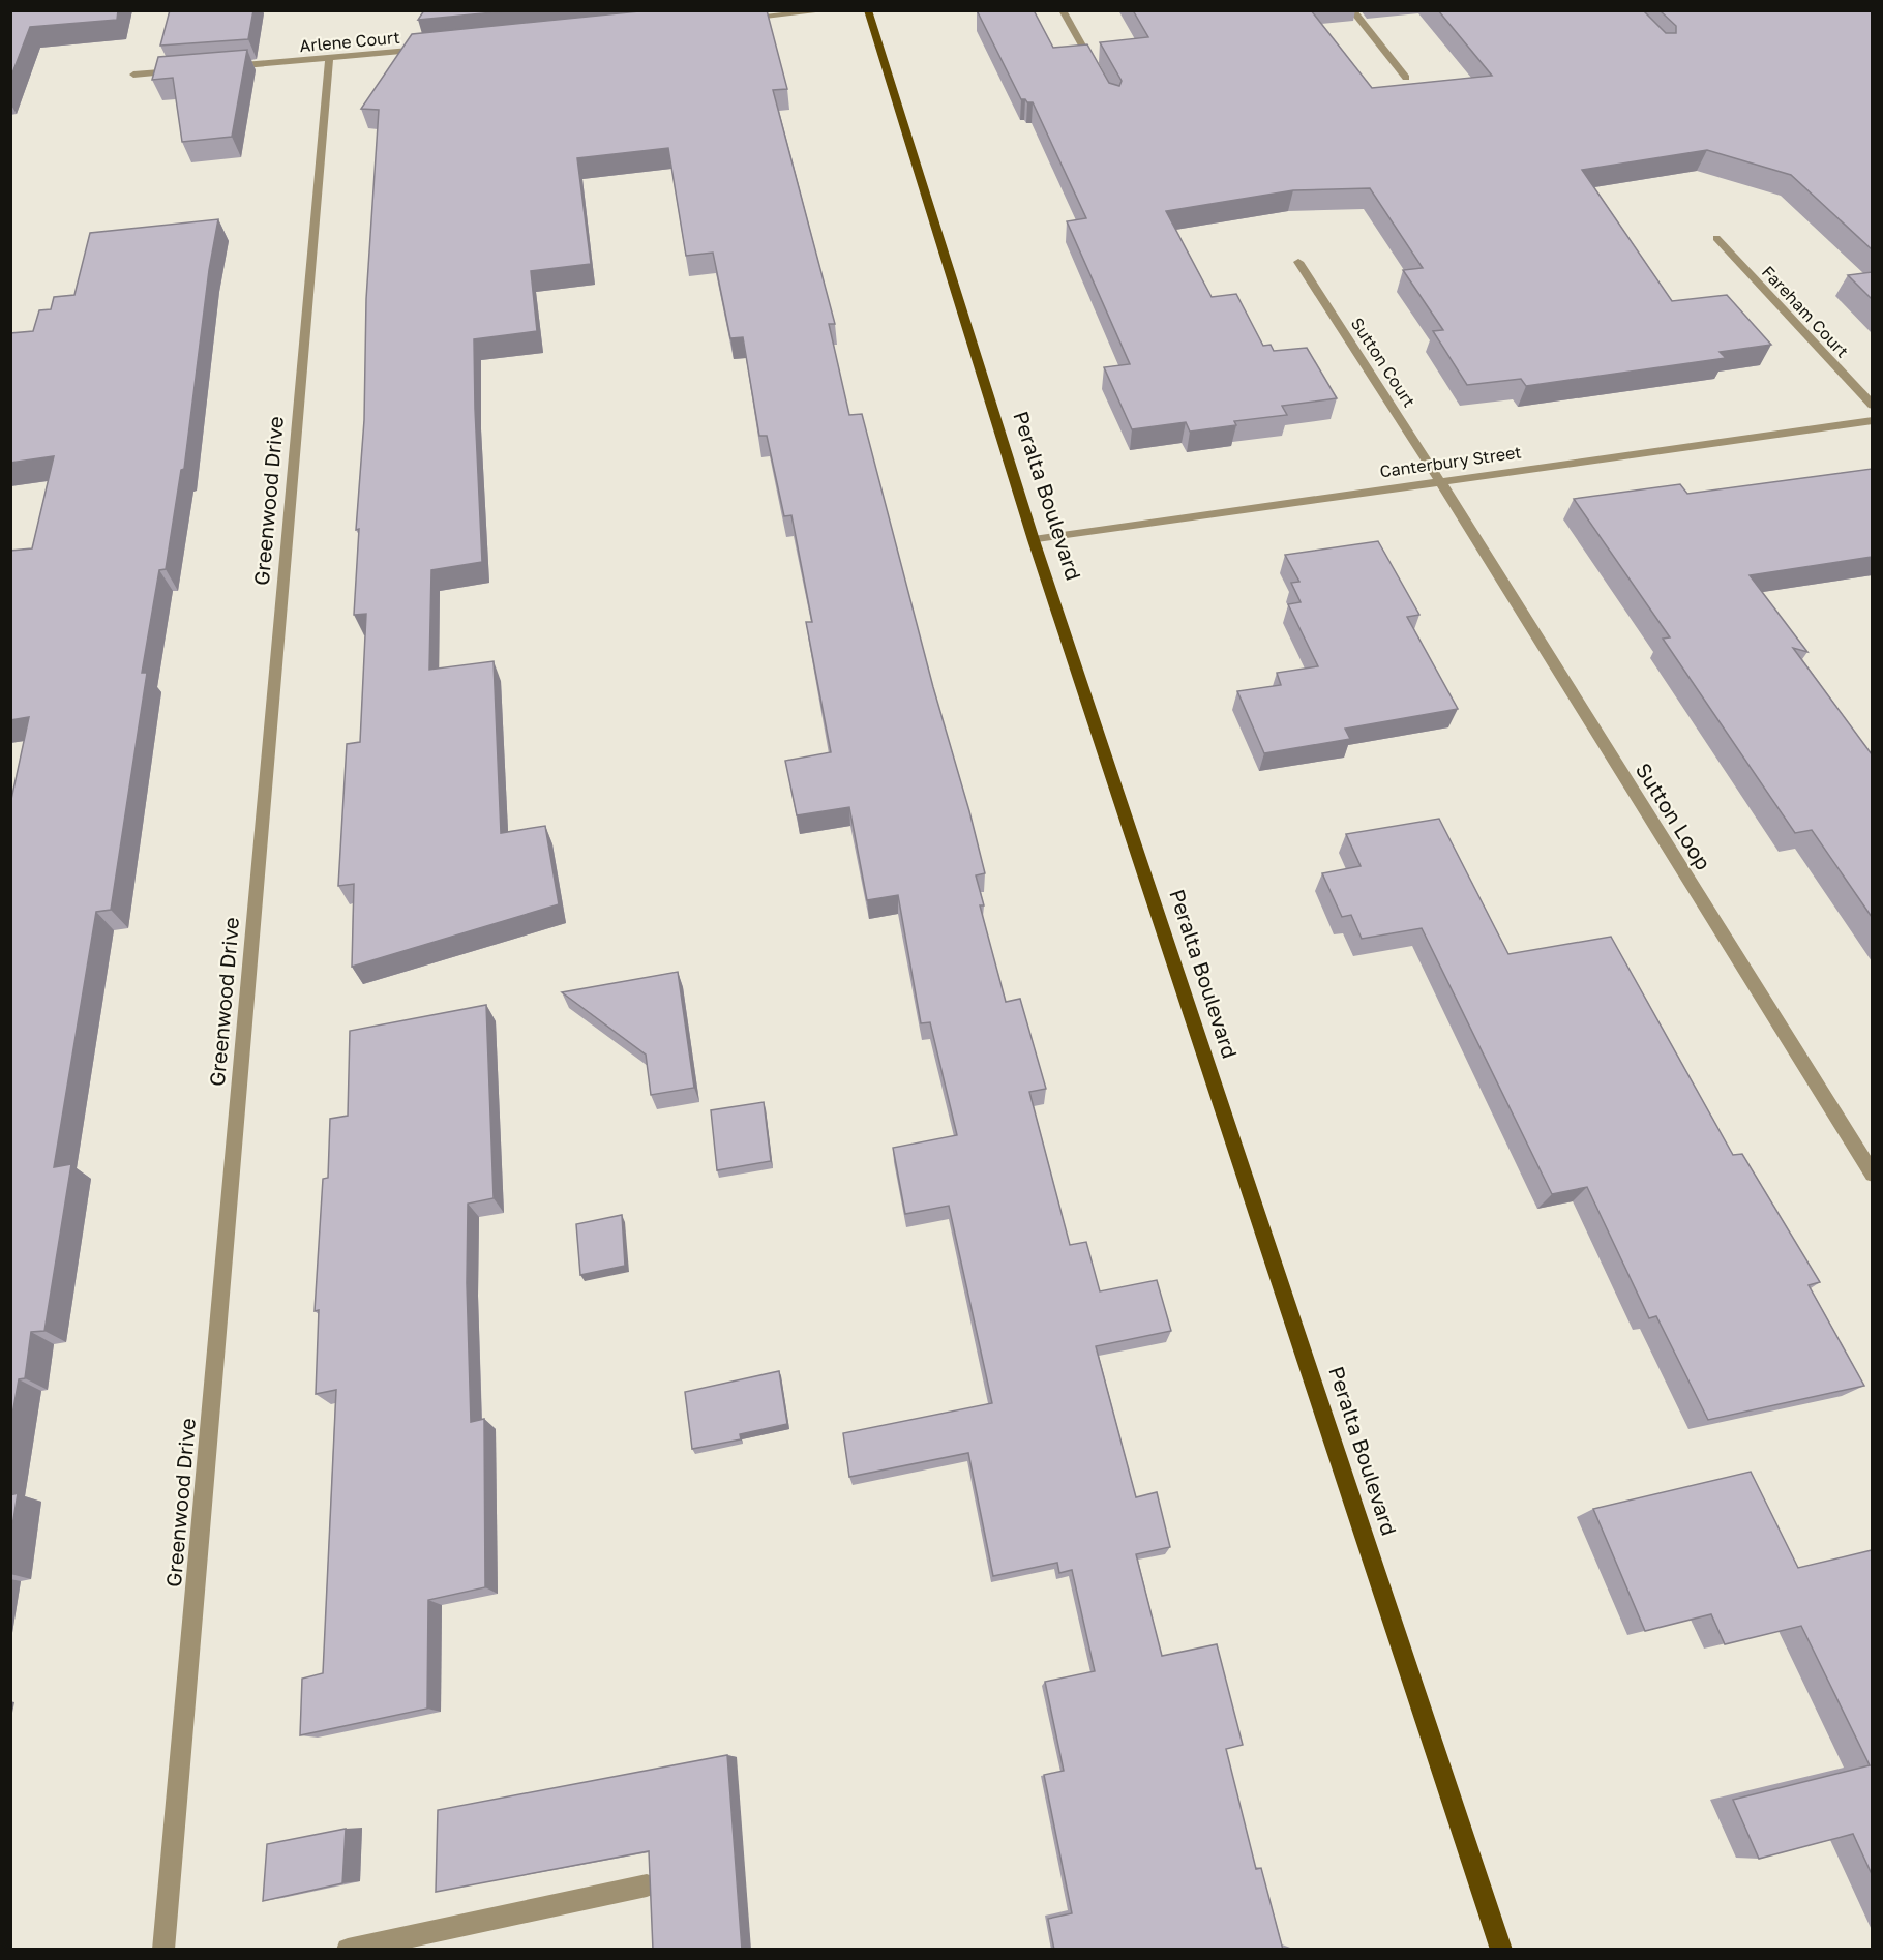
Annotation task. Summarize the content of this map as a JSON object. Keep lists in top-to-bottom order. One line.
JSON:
{"streets":{"main road":["Peralta Boulevard"],"street":["Arlene Court","Fareham Court","Sutton Court","Canterbury Street","Greenwood Drive","Sutton Loop"]},"crossings":[["Arlene Court","Greenwood Drive"],["Sutton Court","Canterbury Street"],["Sutton Court","Sutton Loop"],["Canterbury Street","Peralta Boulevard"],["Canterbury Street","Sutton Loop"]]}
